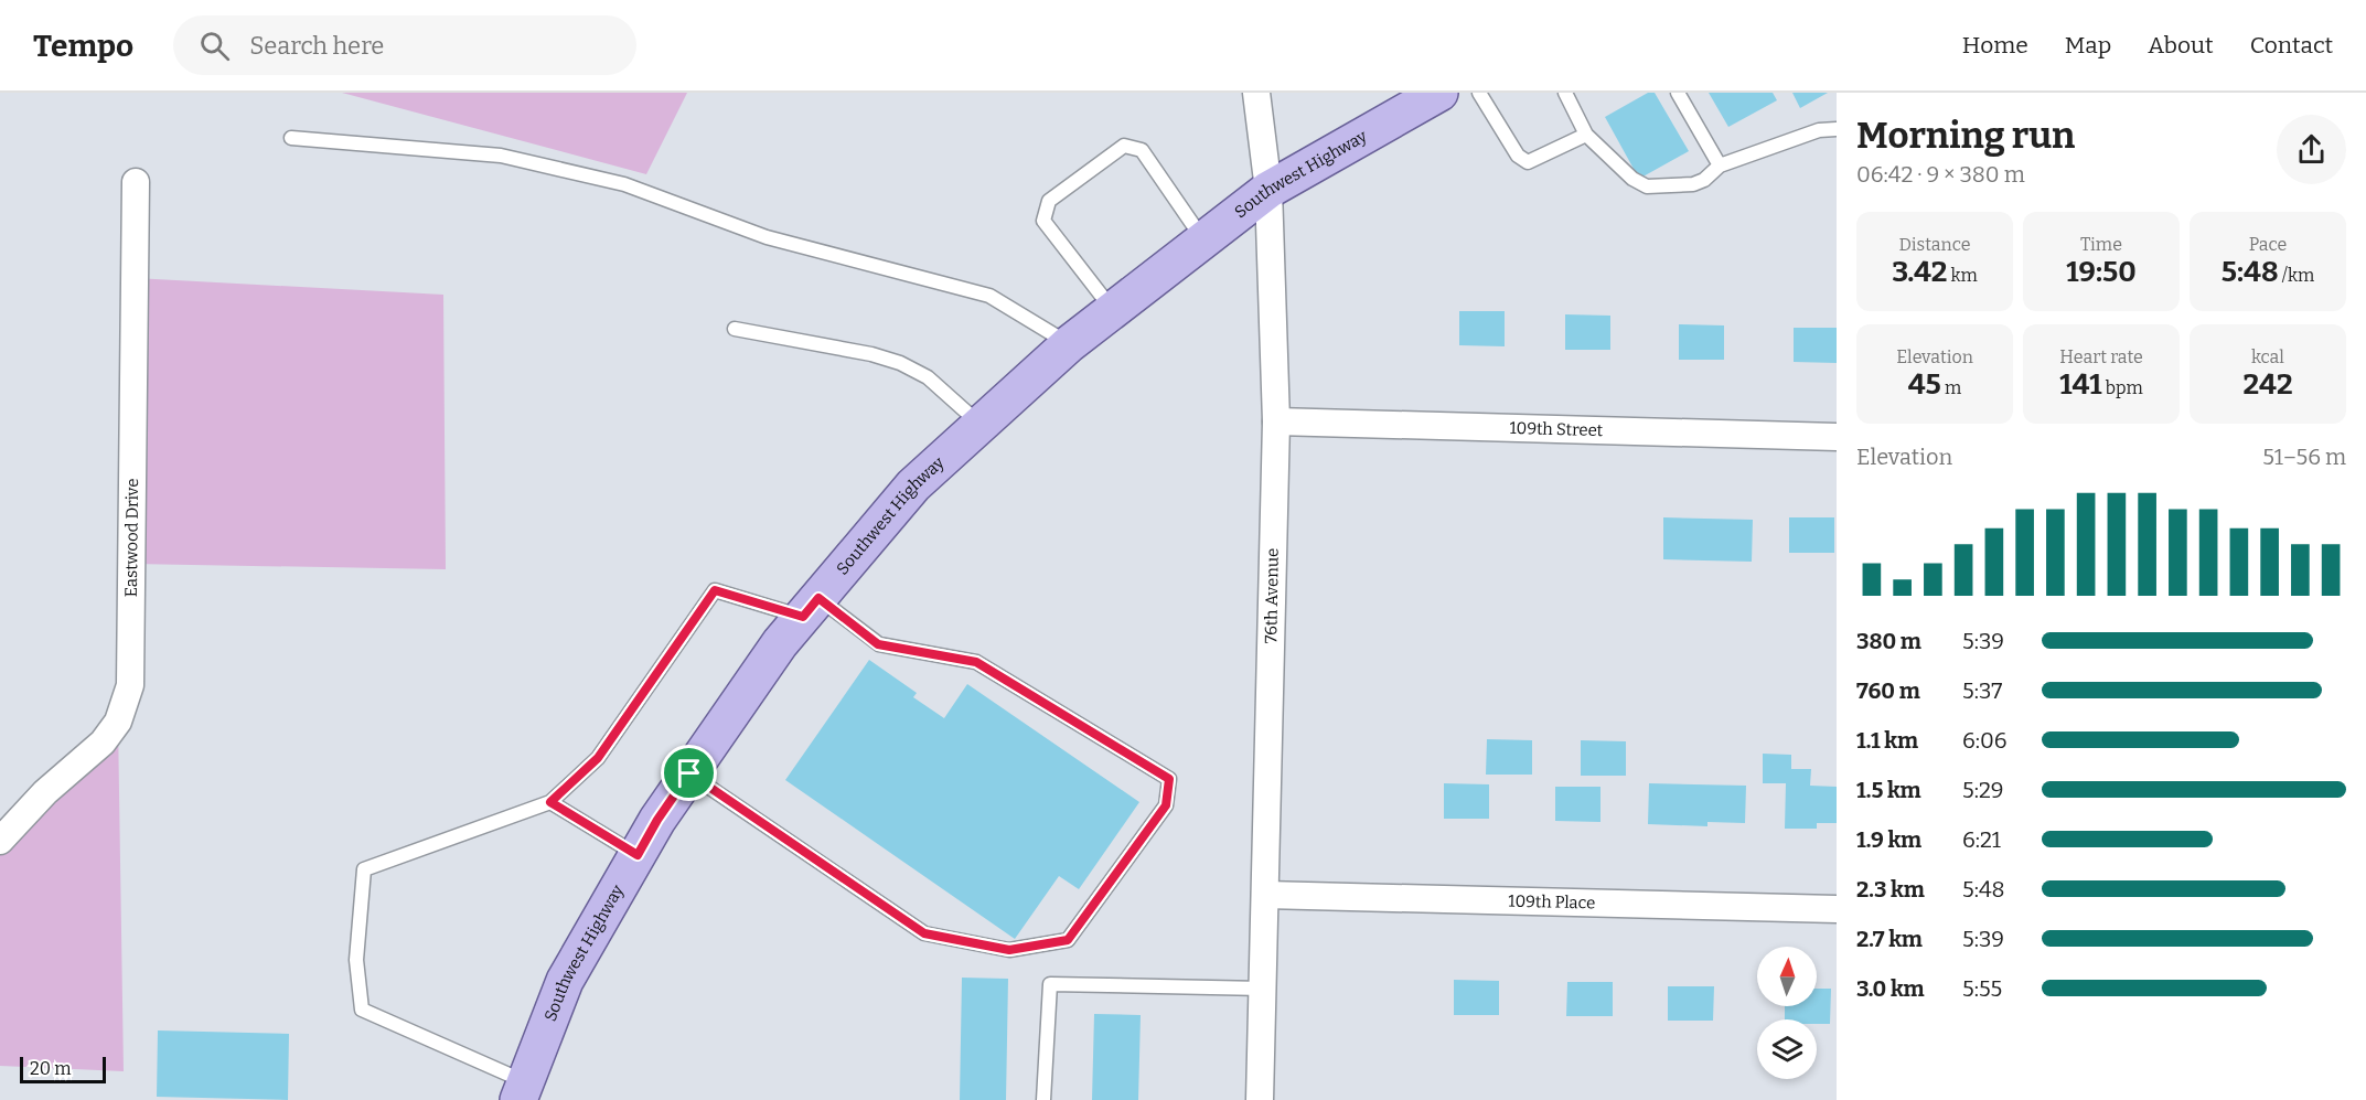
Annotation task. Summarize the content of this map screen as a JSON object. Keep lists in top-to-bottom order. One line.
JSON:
{"streets":{"main road":["Southwest Highway"],"street":["109th Street","Eastwood Drive","76th Avenue","109th Place"]},"crossings":[["Southwest Highway","76th Avenue"],["109th Street","76th Avenue"],["76th Avenue","109th Place"]],"scale_bar":"20 m","north":"top","page":{"header":"Tempo","search":"Search here","nav":["Home","Map","About","Contact"],"heading":["Morning run","06:42 · 9 × 380 m"],"stats":[["Distance","3.42 km"],["Time","19:50"],["Pace","5:48 /km"],["Elevation","45 m"],["Heart rate","141 bpm"],["kcal","242"]],"chart":["Elevation","51–56 m"],"list":[{"name":"380 m","note":"5:39"},{"name":"760 m","note":"5:37"},{"name":"1.1 km","note":"6:06"},{"name":"1.5 km","note":"5:29"},{"name":"1.9 km","note":"6:21"},{"name":"2.3 km","note":"5:48"},{"name":"2.7 km","note":"5:39"},{"name":"3.0 km","note":"5:55"}],"scale":"20 m"}}
